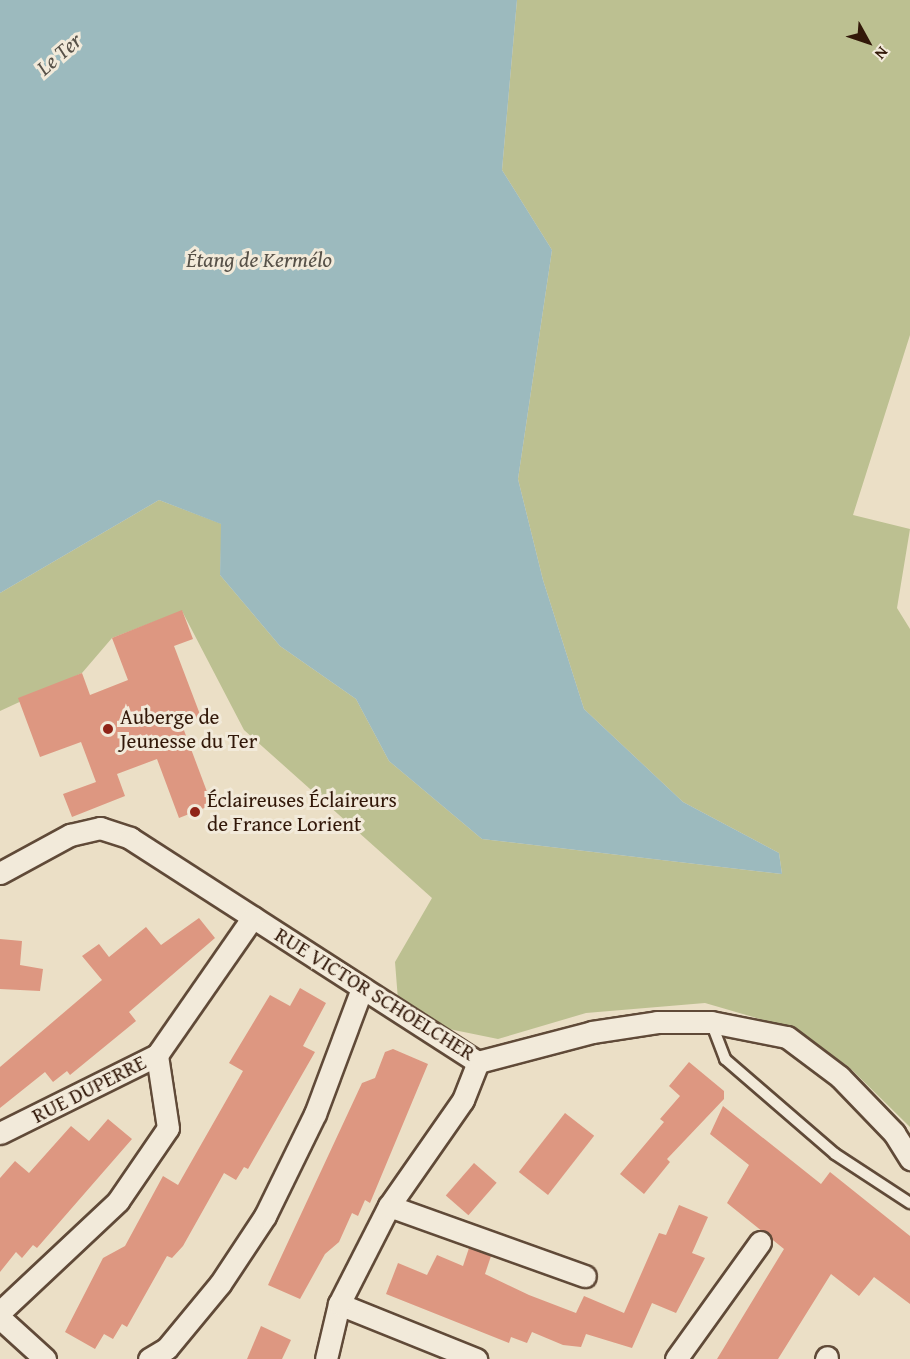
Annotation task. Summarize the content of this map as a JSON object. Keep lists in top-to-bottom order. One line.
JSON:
{"streets":{"street":["RUE VICTOR SCHOELCHER","RUE DUPERRE"]},"crossings":[["RUE VICTOR SCHOELCHER","RUE DUPERRE"]],"water":["Le Ter","Étang de Kermélo"],"places":["Auberge de Jeunesse du Ter","Éclaireuses Éclaireurs de France Lorient"],"north":"bottom right"}
